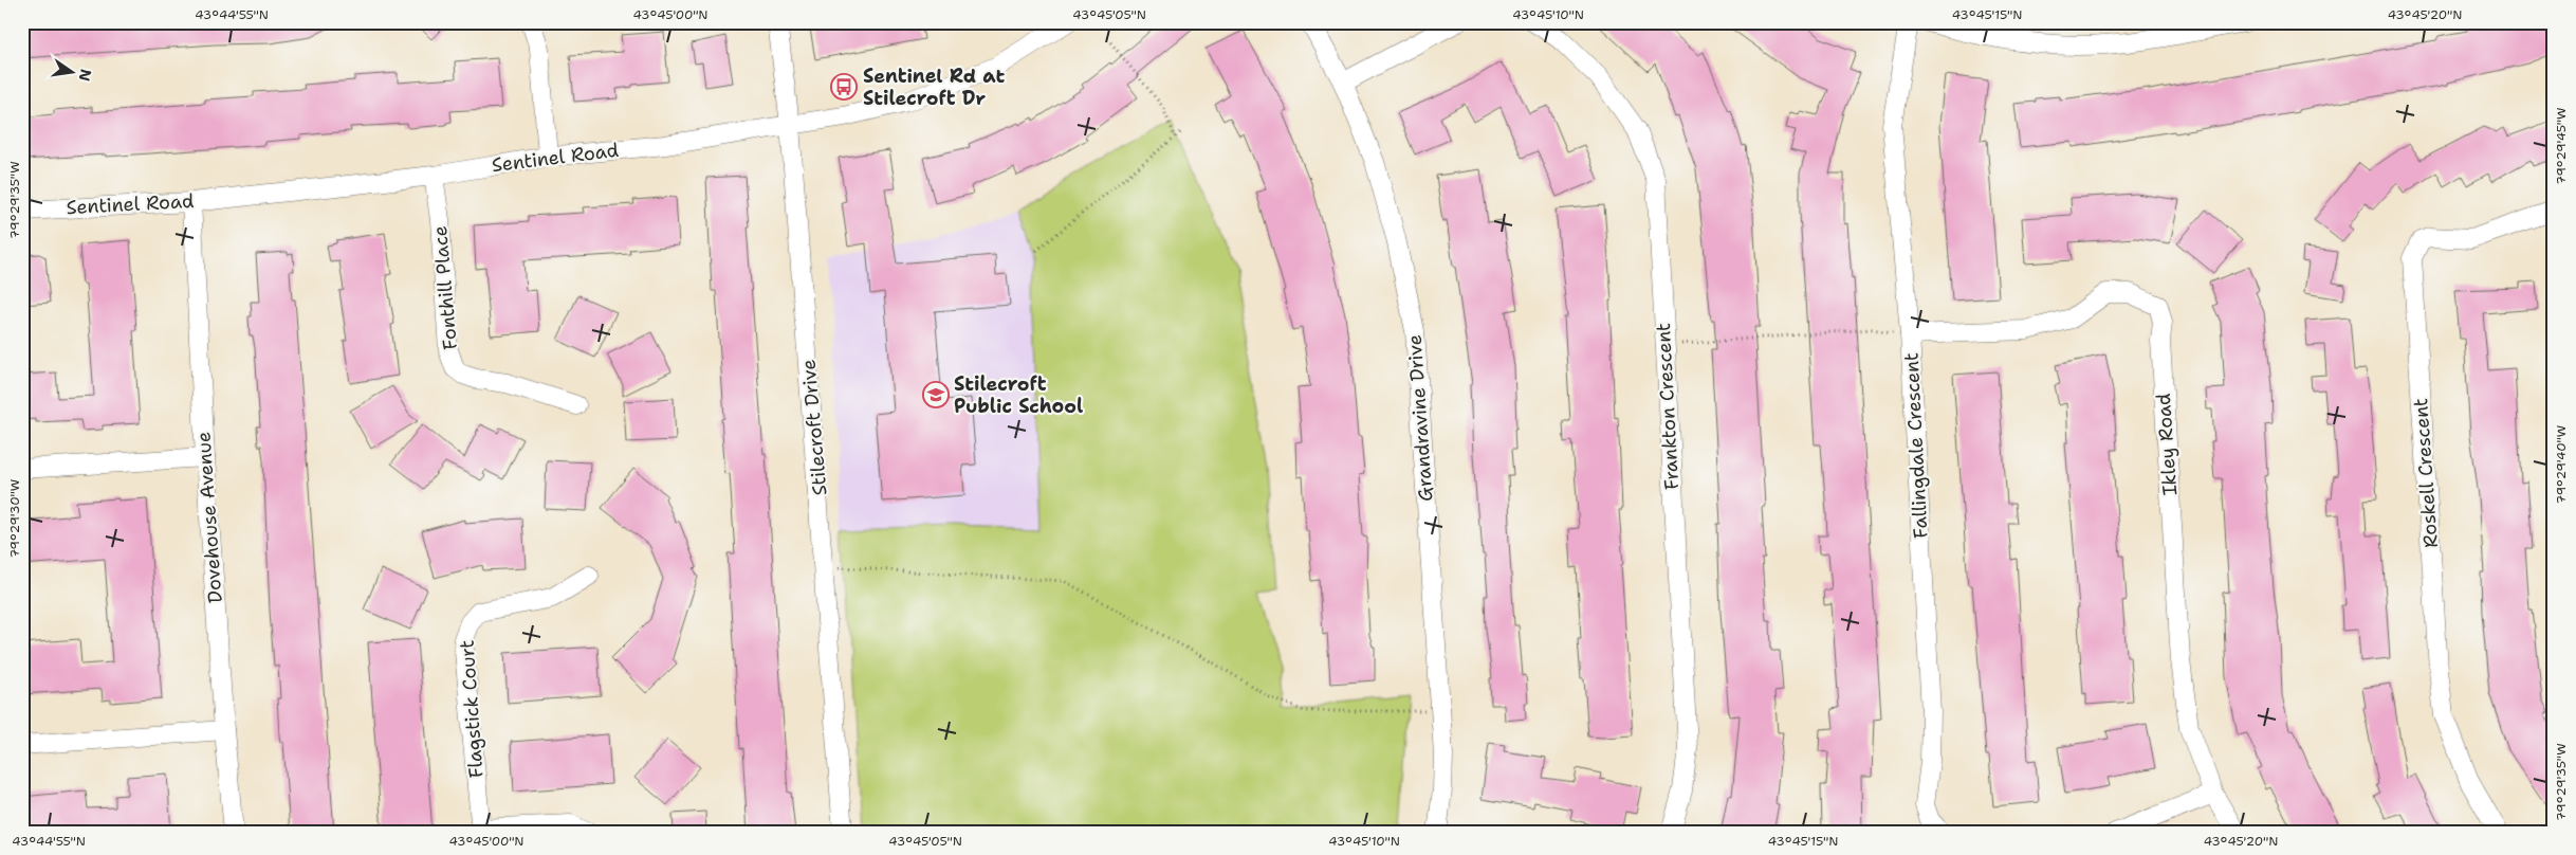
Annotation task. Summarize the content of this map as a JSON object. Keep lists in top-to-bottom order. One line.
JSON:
{"streets":{"street":["Sentinel Road","Fonthill Place","Frankton Crescent","Grandravine Drive","Stilecroft Drive","Ikley Road","Fallingdale Crescent","Roskell Crescent","Dovehouse Avenue","Flagstick Court"]},"crossings":[["Sentinel Road","Fonthill Place"],["Sentinel Road","Stilecroft Drive"],["Sentinel Road","Dovehouse Avenue"],["Ikley Road","Fallingdale Crescent"]],"places":{"bus stop":["Sentinel Rd at Stilecroft Dr"],"school or university":["Stilecroft Public School"]},"north":"right","coordinates":["43°44'55\"N","43°45'00\"N","43°45'05\"N","43°45'10\"N","43°45'15\"N","43°45'20\"N","79°29'45\"W","79°29'35\"W","79°29'40\"W","79°29'30\"W"]}
